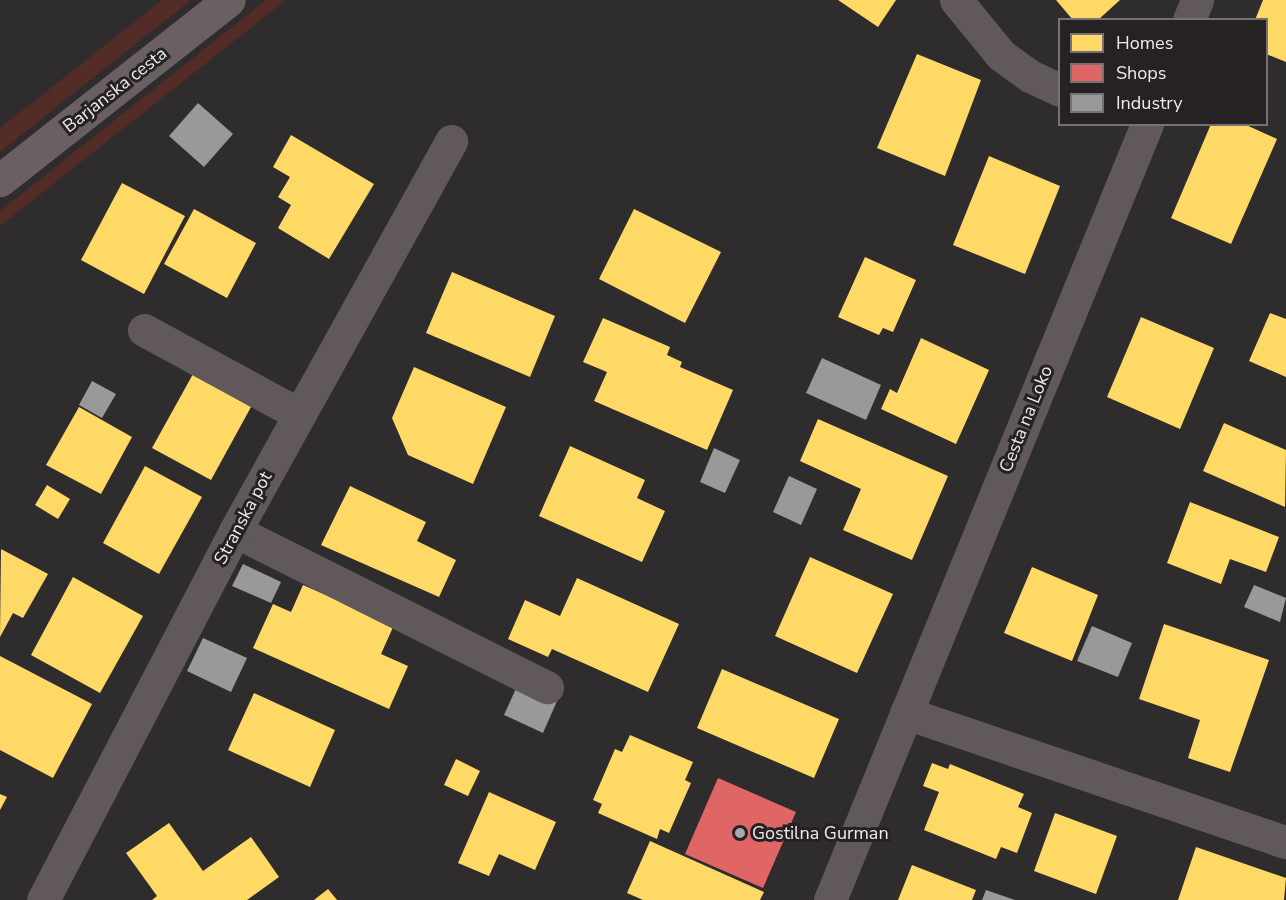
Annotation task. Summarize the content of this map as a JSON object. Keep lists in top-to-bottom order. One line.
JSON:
{"streets":{"main road":["Barjanska cesta"],"street":["Cesta na Loko","Stranska pot"]},"places":["Gostilna Gurman"],"legend":["Homes","Shops","Industry"]}
